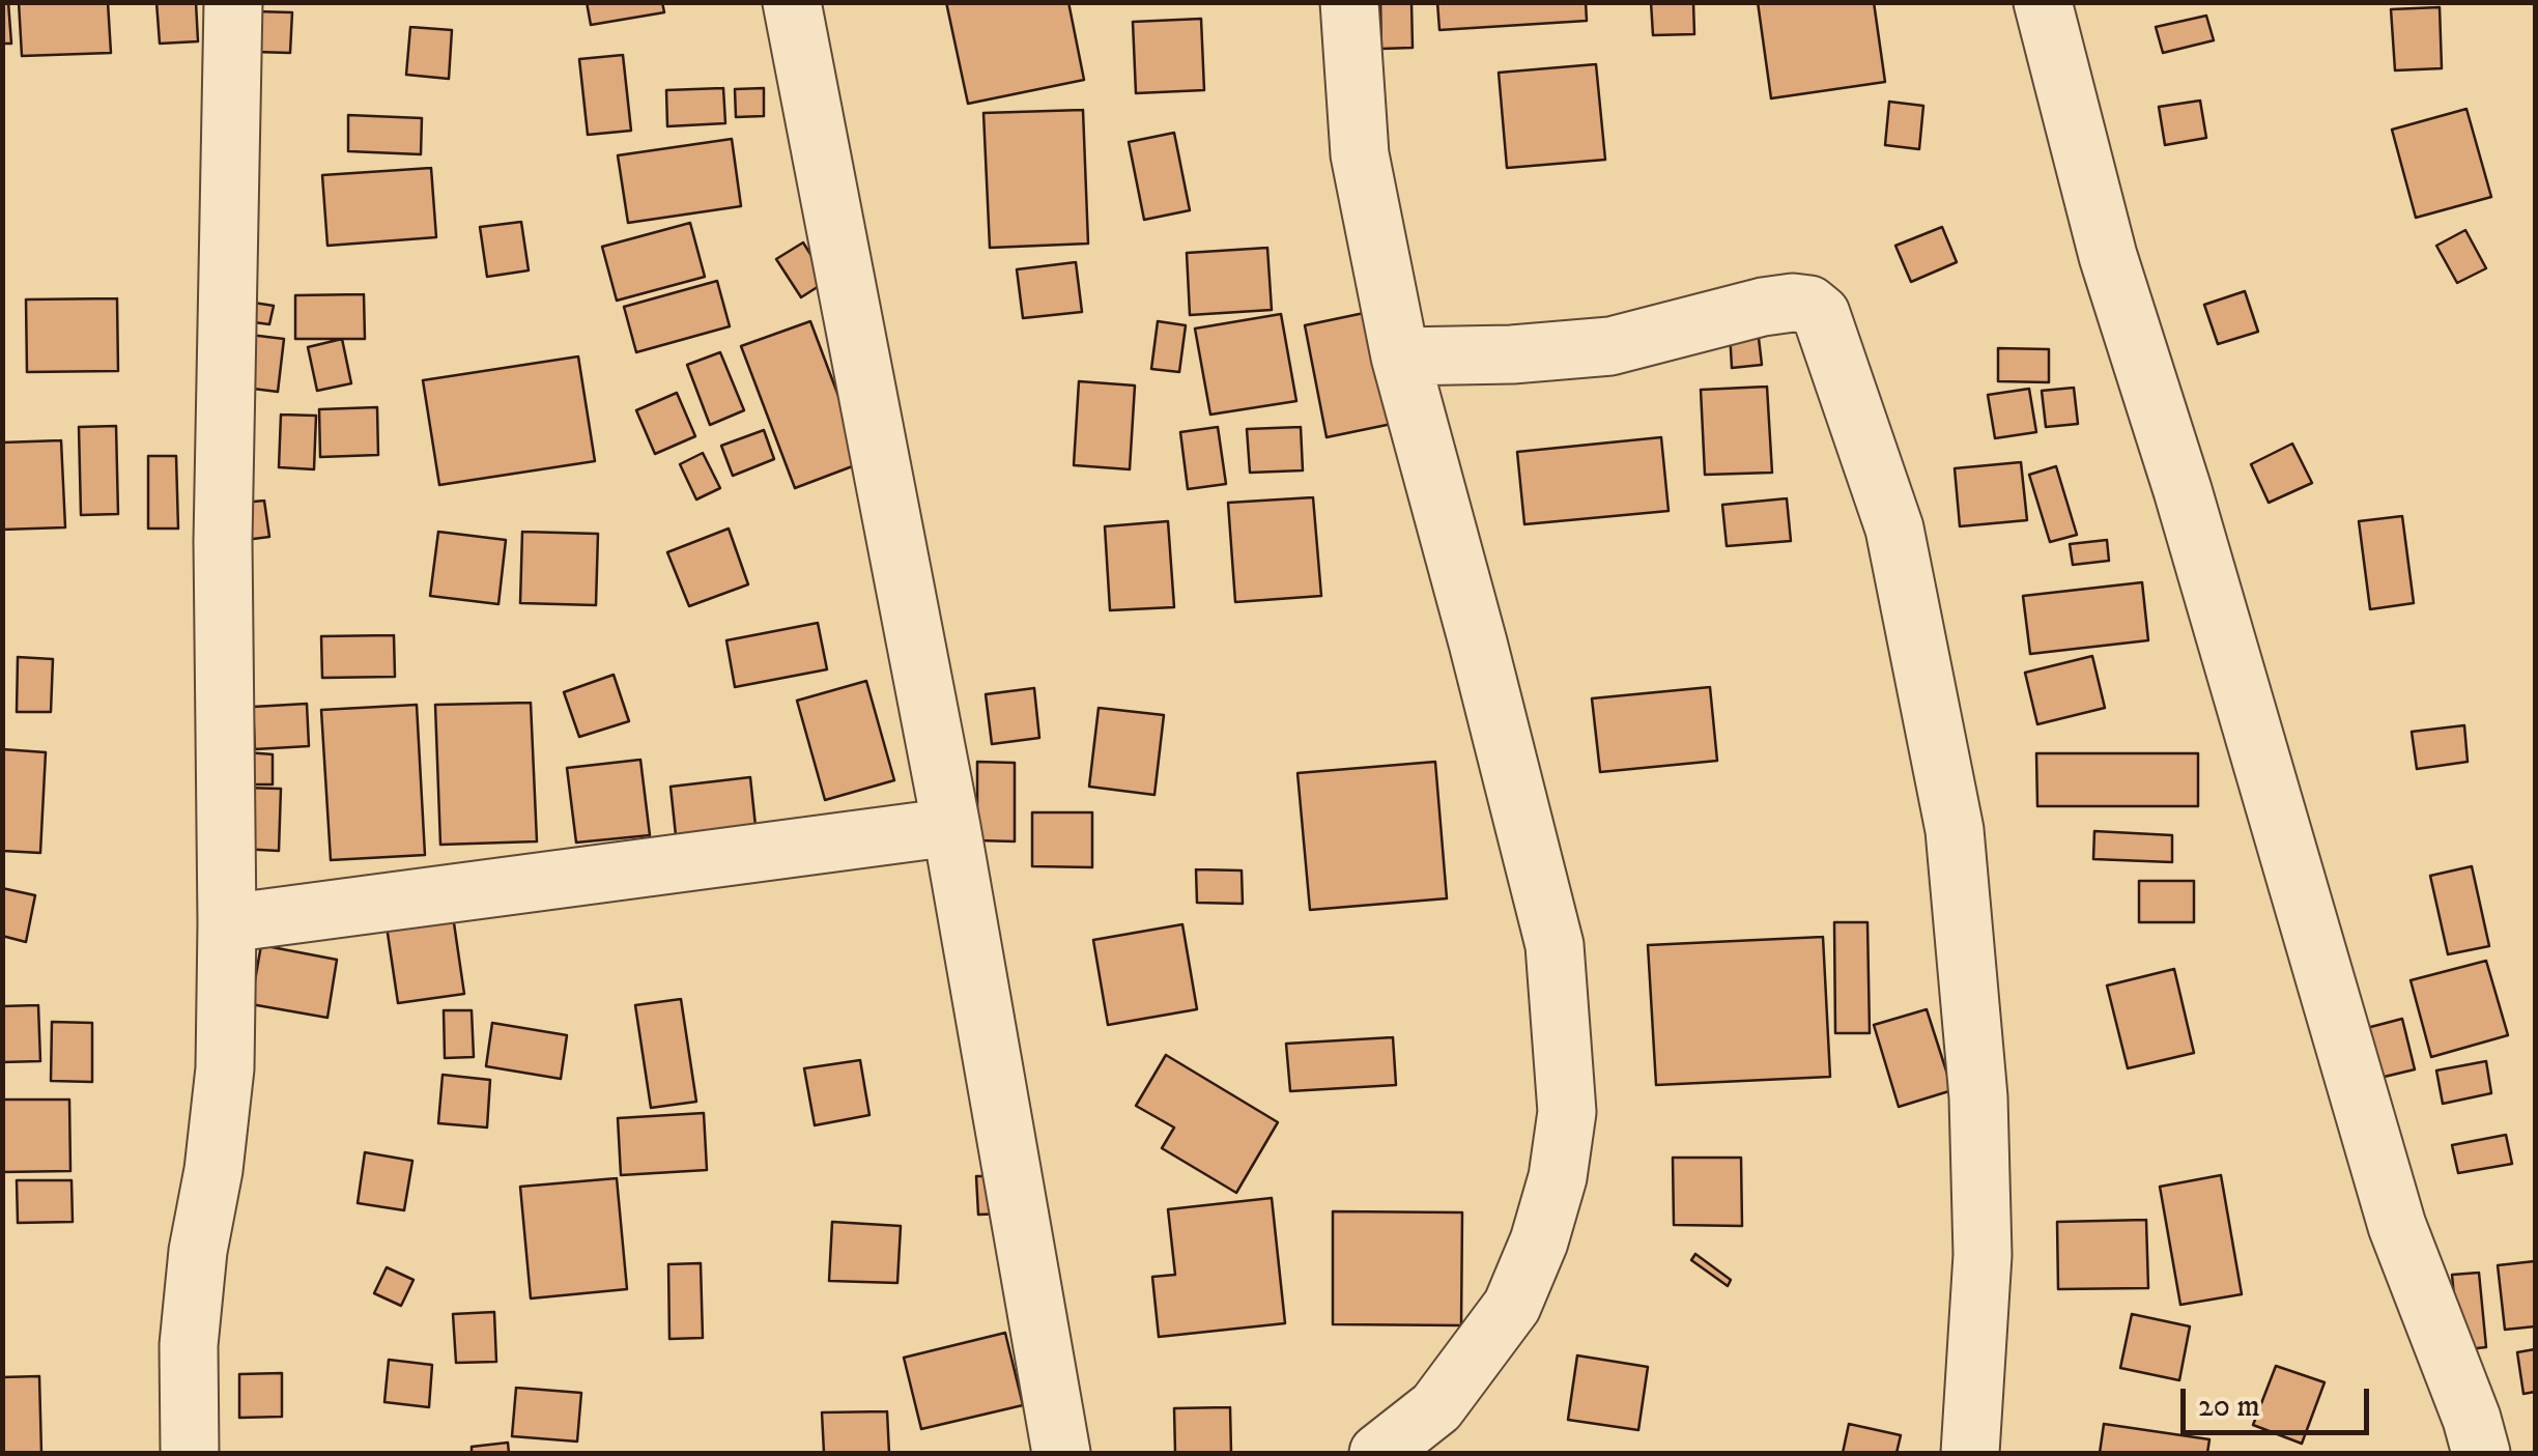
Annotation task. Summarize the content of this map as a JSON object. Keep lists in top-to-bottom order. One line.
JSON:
{"scale_bar":"20 m"}
